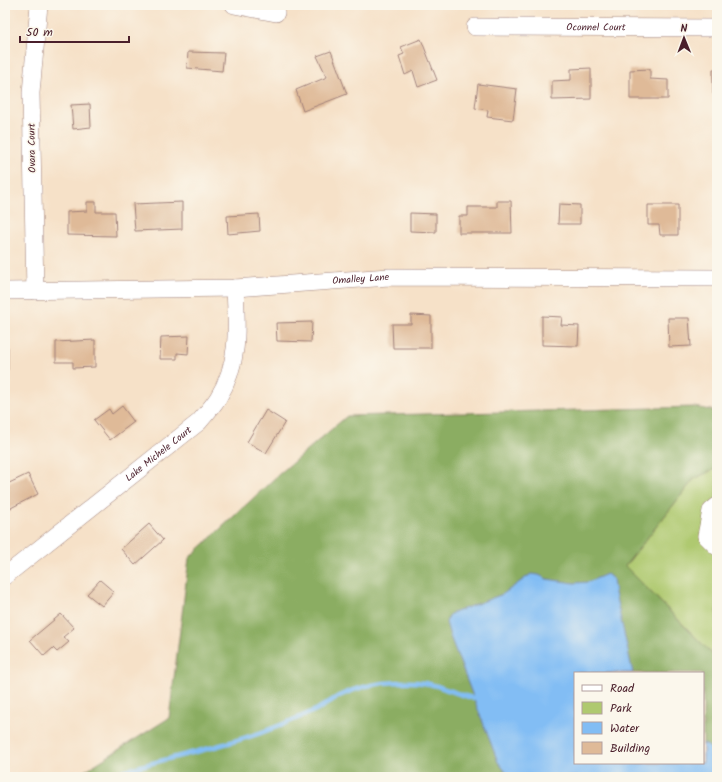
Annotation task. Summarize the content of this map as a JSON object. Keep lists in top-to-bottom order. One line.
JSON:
{"streets":{"street":["Oconnel Court","Ovara Court","Omalley Lane","Lake Michele Court"]},"crossings":[["Ovara Court","Omalley Lane"],["Omalley Lane","Lake Michele Court"]],"legend":["Road","Park","Water","Building"],"scale_bar":"50 m","north":"top"}
